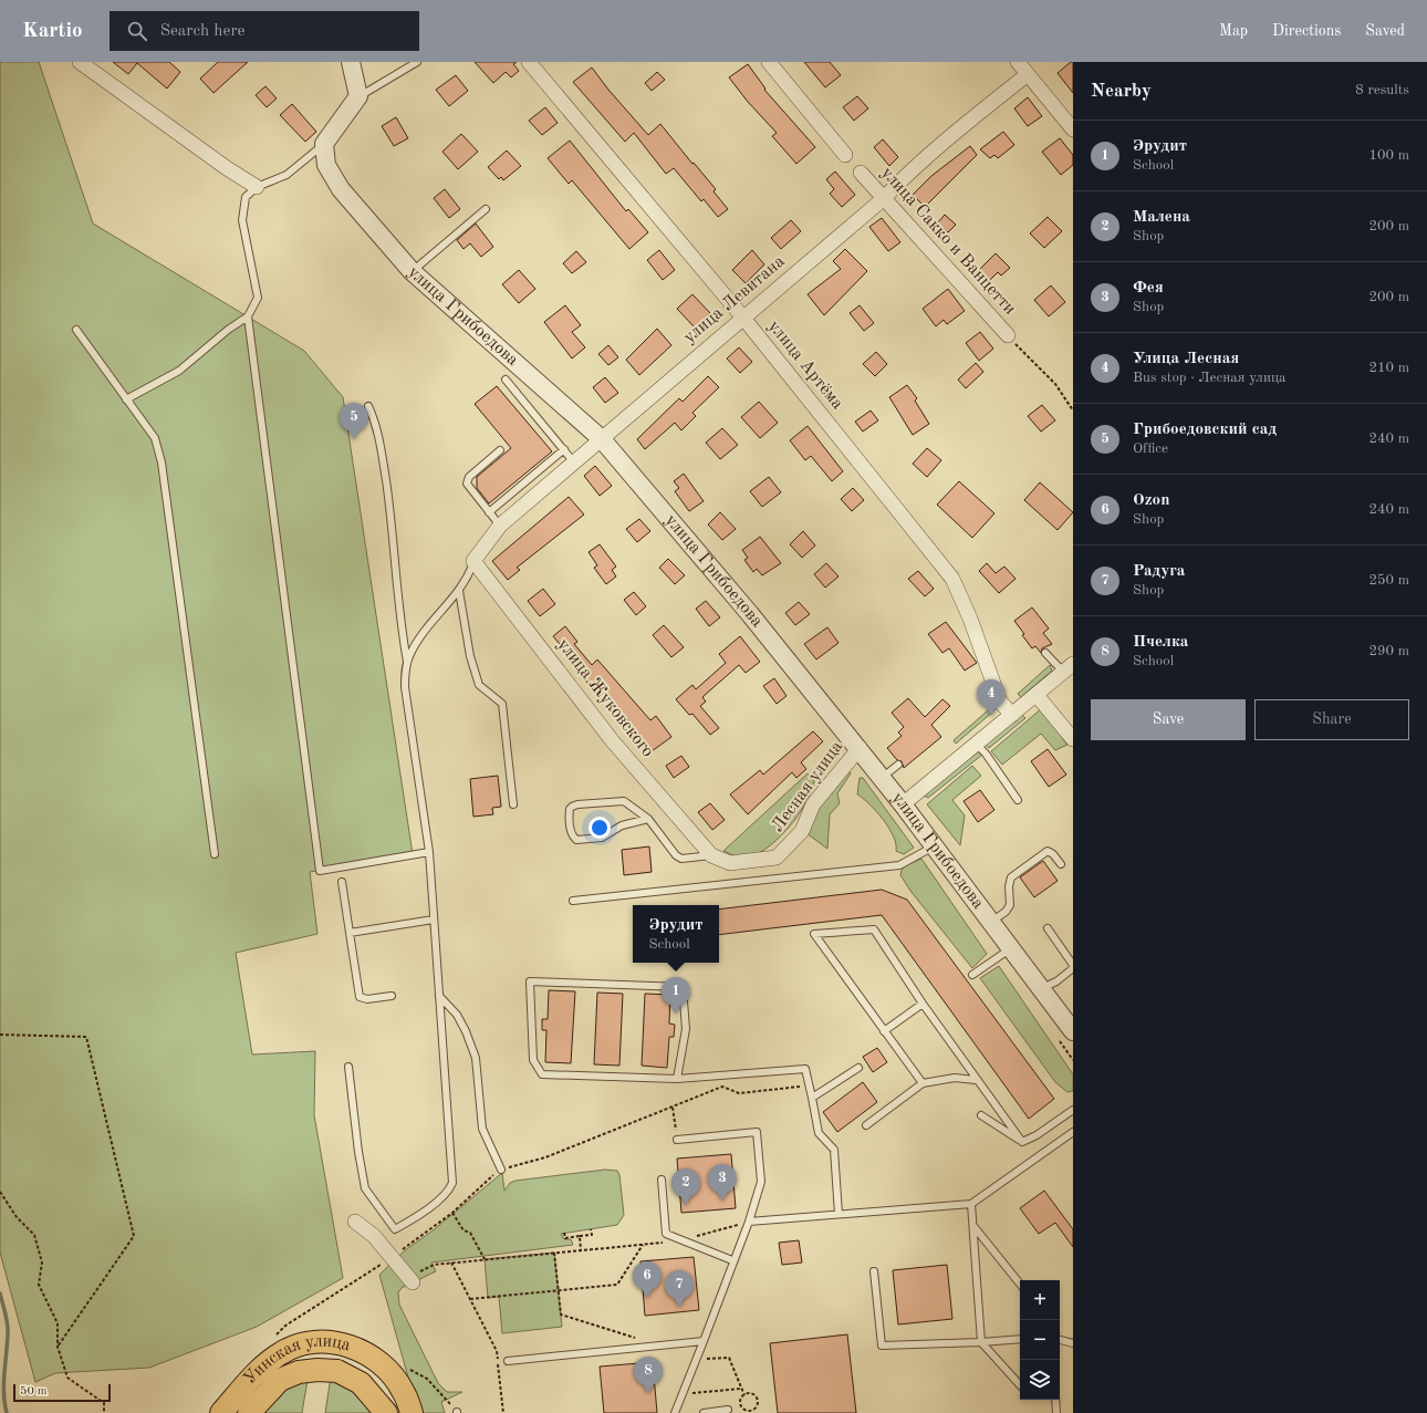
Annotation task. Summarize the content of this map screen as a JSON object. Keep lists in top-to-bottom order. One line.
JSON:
{"streets":{"main road":["Уинская улица"],"street":["улица Сакко и Ванцетти","улица Левитана","улица Грибоедова","улица Артёма","улица Жуковского","Лесная улица"]},"crossings":[["улица Сакко и Ванцетти","улица Левитана"],["улица Левитана","улица Грибоедова"],["улица Левитана","улица Артёма"],["улица Левитана","улица Жуковского"],["улица Грибоедова","Лесная улица"],["улица Жуковского","Лесная улица"]],"scale_bar":"50 m","page":{"header":"Kartio","search":"Search here","nav":["Map","Directions","Saved"],"heading":["Nearby","8 results"],"list":[{"mark":"1","name":"Эрудит","note":"School","value":"100 m"},{"mark":"2","name":"Малена","note":"Shop","value":"200 m"},{"mark":"3","name":"Фея","note":"Shop","value":"200 m"},{"mark":"4","name":"Улица Лесная","note":"Bus stop · Лесная улица","value":"210 m"},{"mark":"5","name":"Грибоедовский сад","note":"Office","value":"240 m"},{"mark":"6","name":"Ozon","note":"Shop","value":"240 m"},{"mark":"7","name":"Радуга","note":"Shop","value":"250 m"},{"mark":"8","name":"Пчелка","note":"School","value":"290 m"}],"pins":["5","4","1","3","2","6","7","8"],"buttons":["Save","Share"],"popup":["Эрудит","School"],"map_buttons":["+","−"],"scale":"50 m"}}
